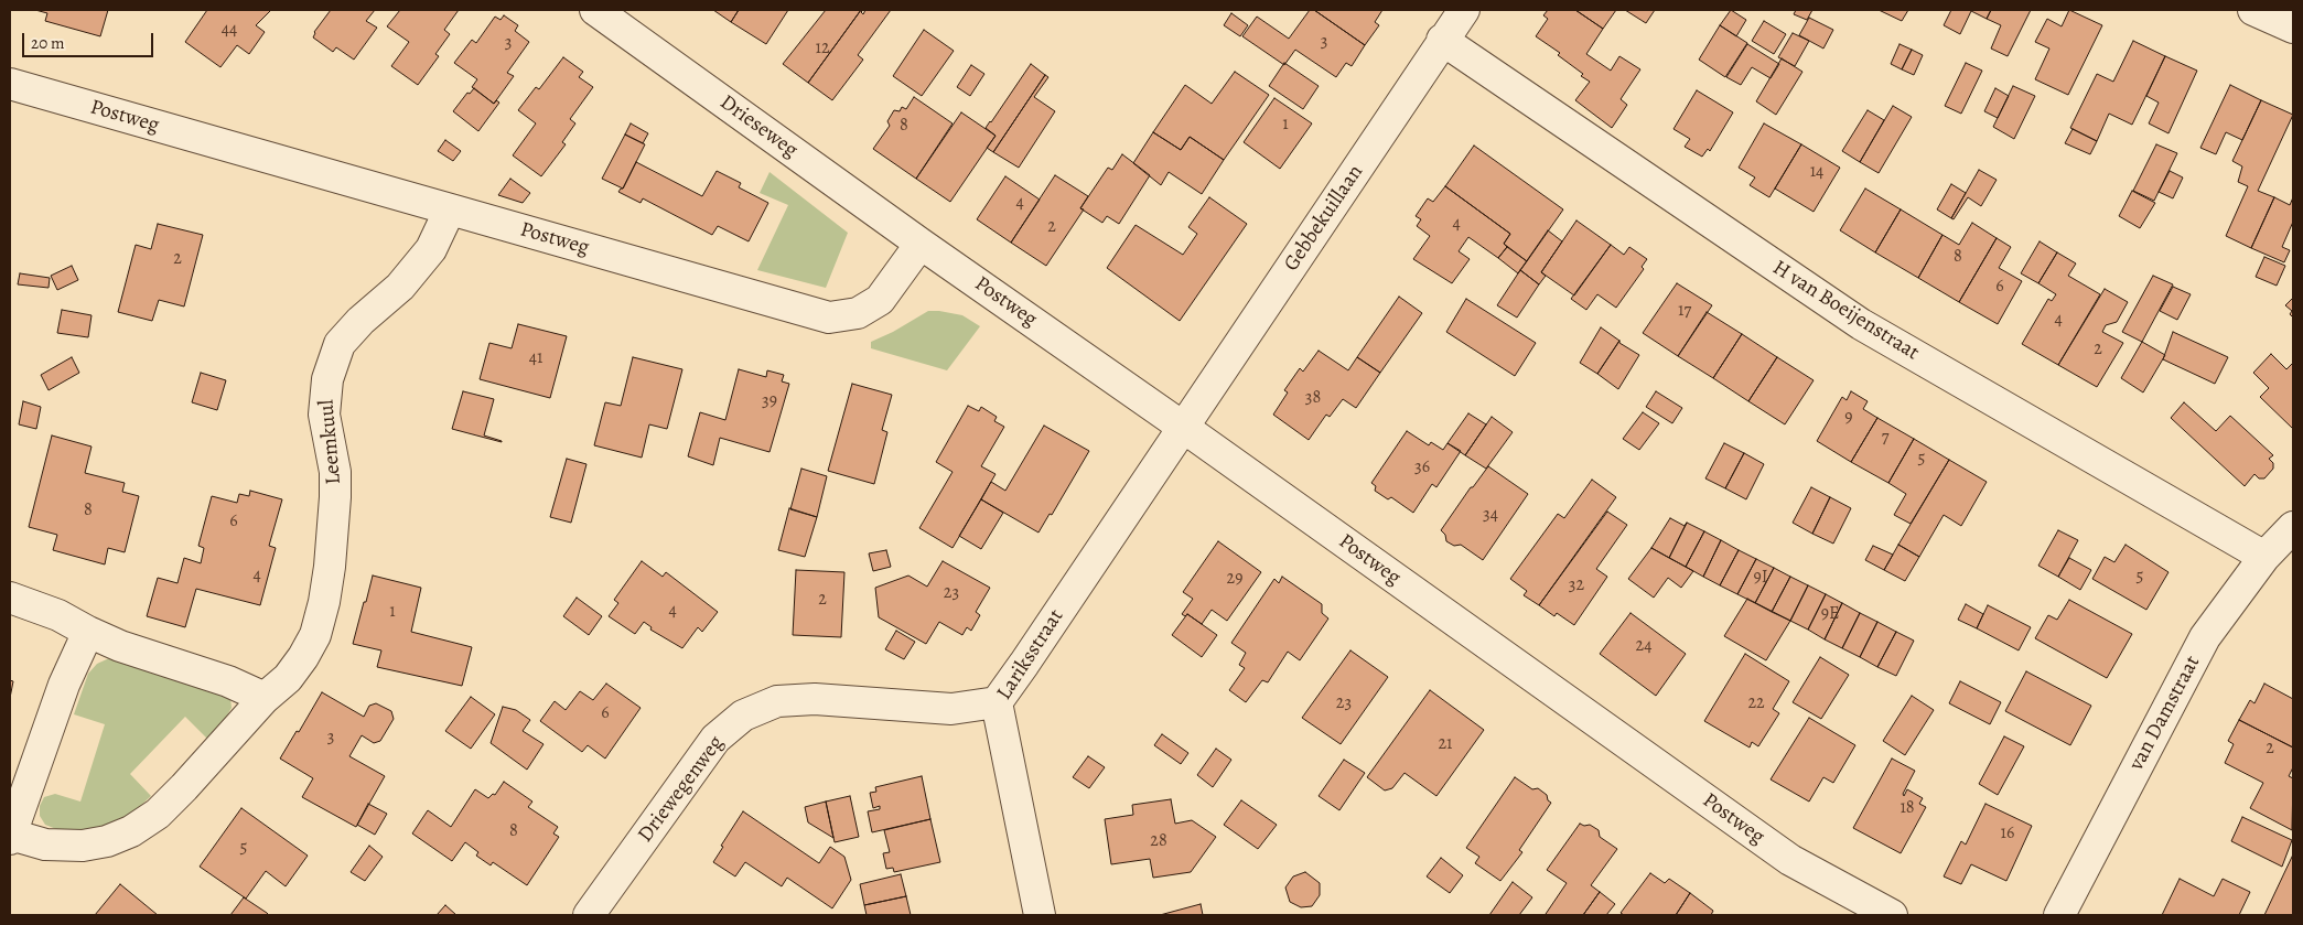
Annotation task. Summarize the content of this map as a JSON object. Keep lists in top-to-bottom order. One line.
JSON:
{"streets":{"street":["Postweg","Drieseweg","Gebbekuillaan","H van Boeijenstraat","Leemkuul","Lariksstraat","van Damstraat","Driewegenweg"]},"crossings":[["Postweg","Drieseweg"],["Postweg","Gebbekuillaan"],["Postweg","Leemkuul"],["Postweg","Lariksstraat"],["Gebbekuillaan","H van Boeijenstraat"],["Gebbekuillaan","Lariksstraat"],["H van Boeijenstraat","van Damstraat"],["Lariksstraat","Driewegenweg"]],"house_numbers":["44","3","3","12","1","8","14","4","4","2","8","2","6","17","4","2","41","38","39","9","7","5","36","8","34","6","4","5","9I","29","32","23","2","4","1","9E","24","23","22","6","3","21","2","18","8","16","28","5"],"scale_bar":"20 m"}
